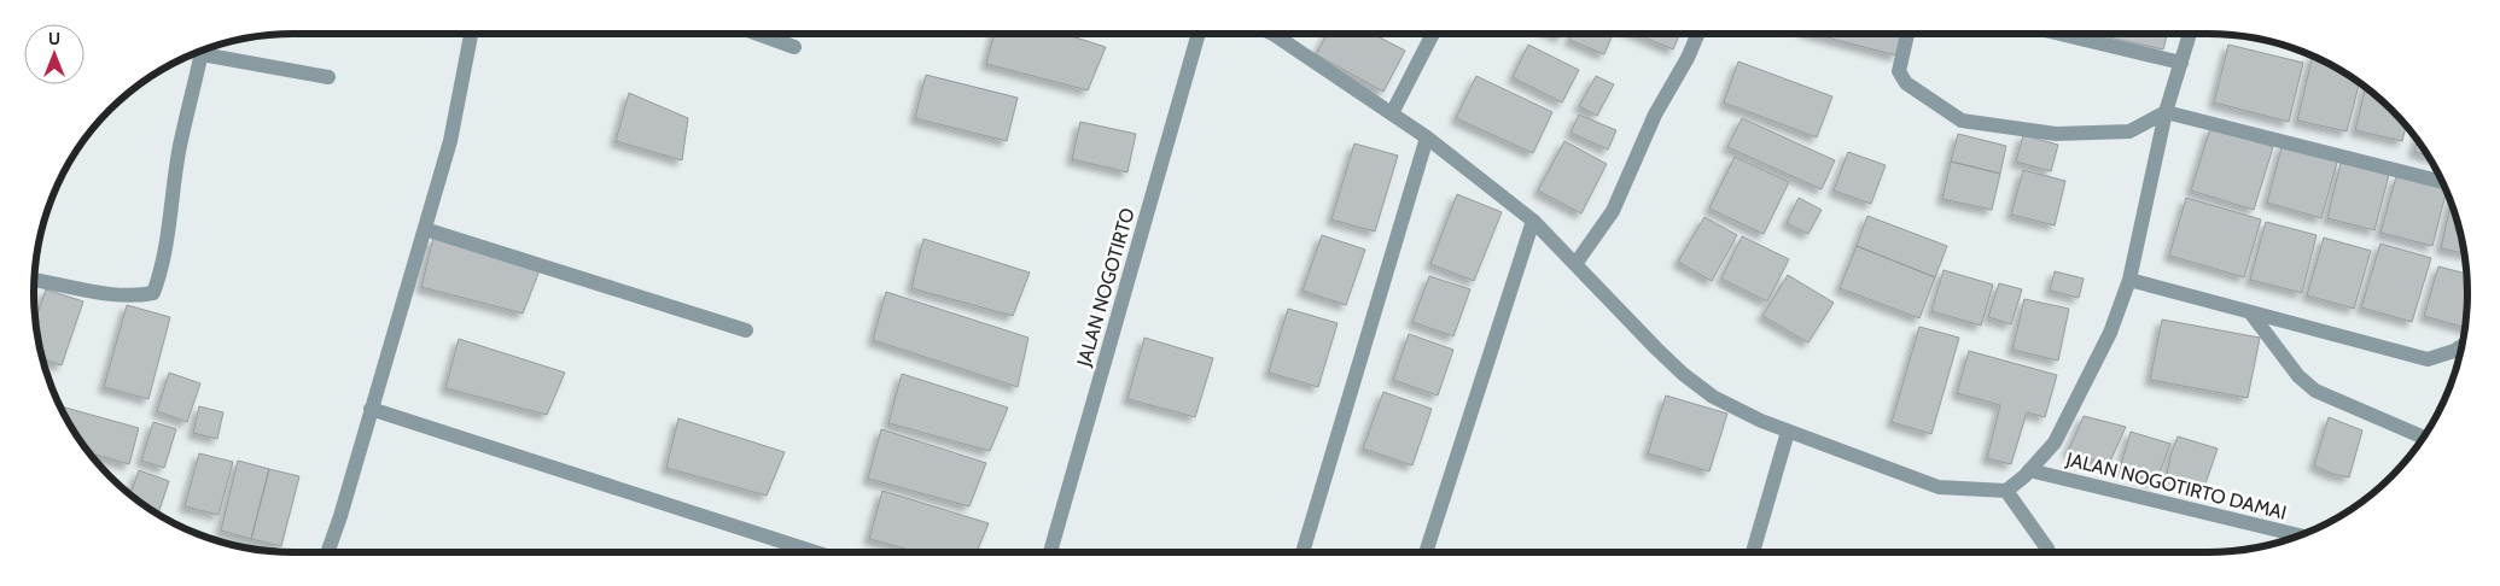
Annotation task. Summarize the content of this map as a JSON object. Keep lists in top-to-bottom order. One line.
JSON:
{"streets":{"street":["JALAN NOGOTIRTO","JALAN NOGOTIRTO DAMAI"]},"north":"top"}
